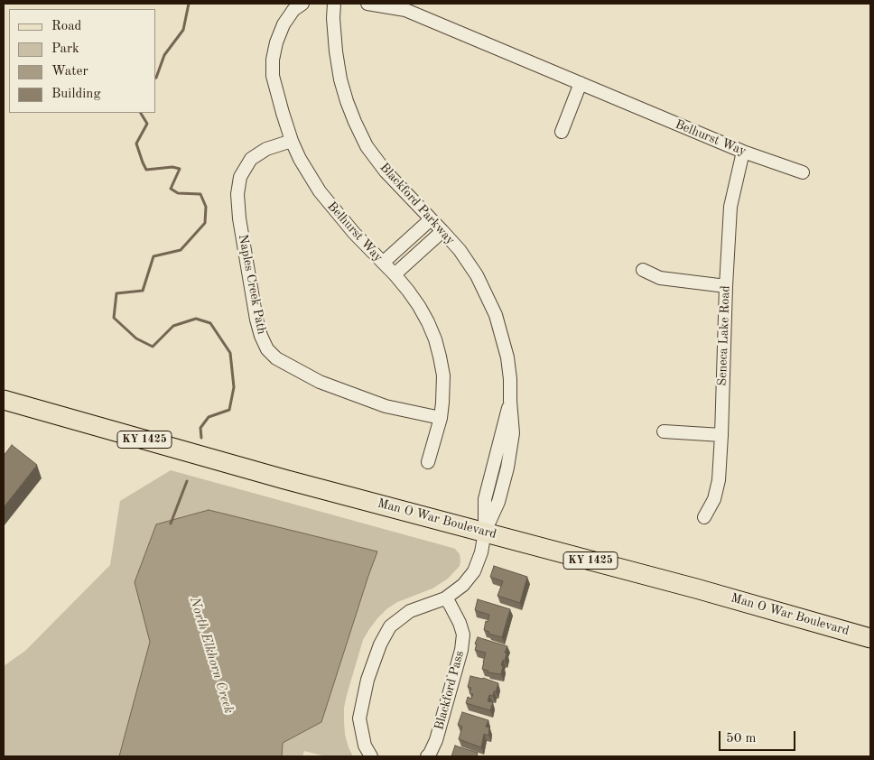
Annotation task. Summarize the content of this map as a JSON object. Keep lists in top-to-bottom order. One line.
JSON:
{"streets":{"main road":["KY 1425","Man O War Boulevard"],"street":["Belhurst Way","Blackford Parkway","Naples Creek Path","Seneca Lake Road","Blackford Pass"]},"crossings":[["Belhurst Way","Naples Creek Path"],["Belhurst Way","Seneca Lake Road"],["Blackford Parkway","Man O War Boulevard"],["Blackford Parkway","Blackford Pass"]],"water":["North Elkhorn Creek"],"legend":["Road","Park","Water","Building"],"scale_bar":"50 m"}
